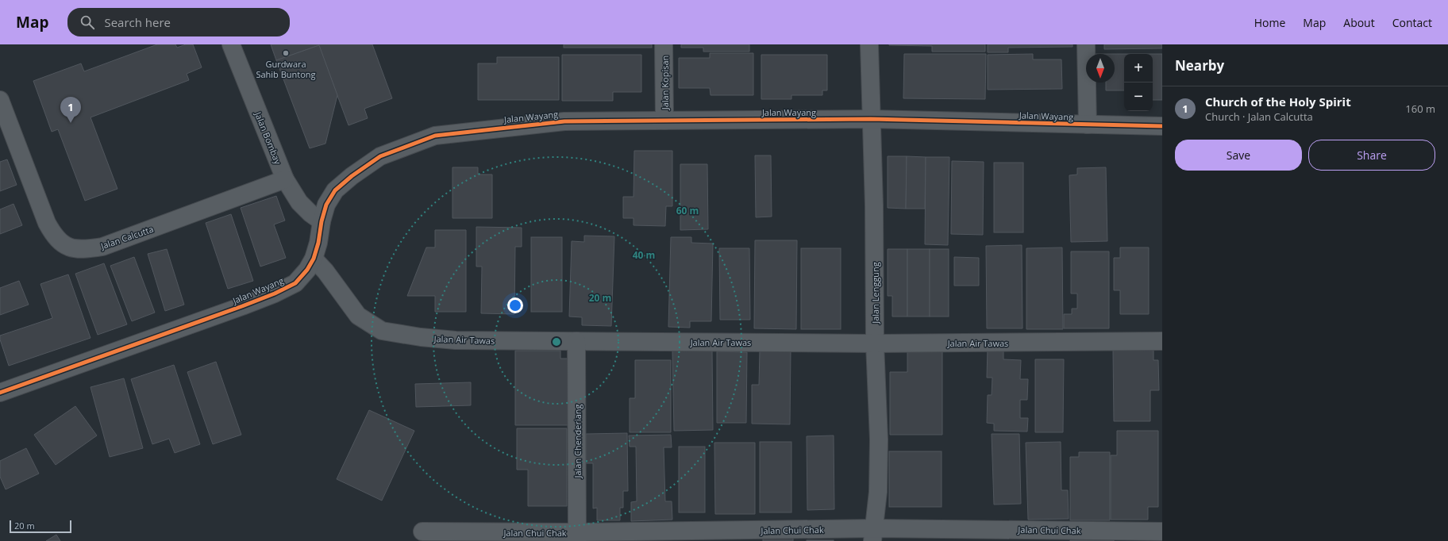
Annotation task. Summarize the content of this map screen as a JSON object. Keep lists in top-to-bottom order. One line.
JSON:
{"streets":{"street":["Jalan Kopisan","Jalan Wayang","Jalan Bombay","Jalan Calcutta","Jalan Lenggung","Jalan Air Tawas","Jalan Chenderiang","Jalan Chui Chak"]},"crossings":[["Jalan Kopisan","Jalan Wayang"],["Jalan Wayang","Jalan Bombay"],["Jalan Wayang","Jalan Lenggung"],["Jalan Wayang","Jalan Air Tawas"],["Jalan Bombay","Jalan Calcutta"],["Jalan Lenggung","Jalan Air Tawas"],["Jalan Lenggung","Jalan Chui Chak"],["Jalan Air Tawas","Jalan Chenderiang"],["Jalan Chenderiang","Jalan Chui Chak"]],"places":["Gurdwara Sahib Buntong"],"scale_bar":"20 m","north":"bottom","page":{"header":"Map","search":"Search here","nav":["Home","Map","About","Contact"],"heading":"Nearby","map_buttons":["+","−"],"list":[{"mark":"1","name":"Church of the Holy Spirit","note":"Church · Jalan Calcutta","value":"160 m"}],"pins":"1","buttons":["Save","Share"],"scale":"20 m"},"rings":["60 m","40 m","20 m"]}
